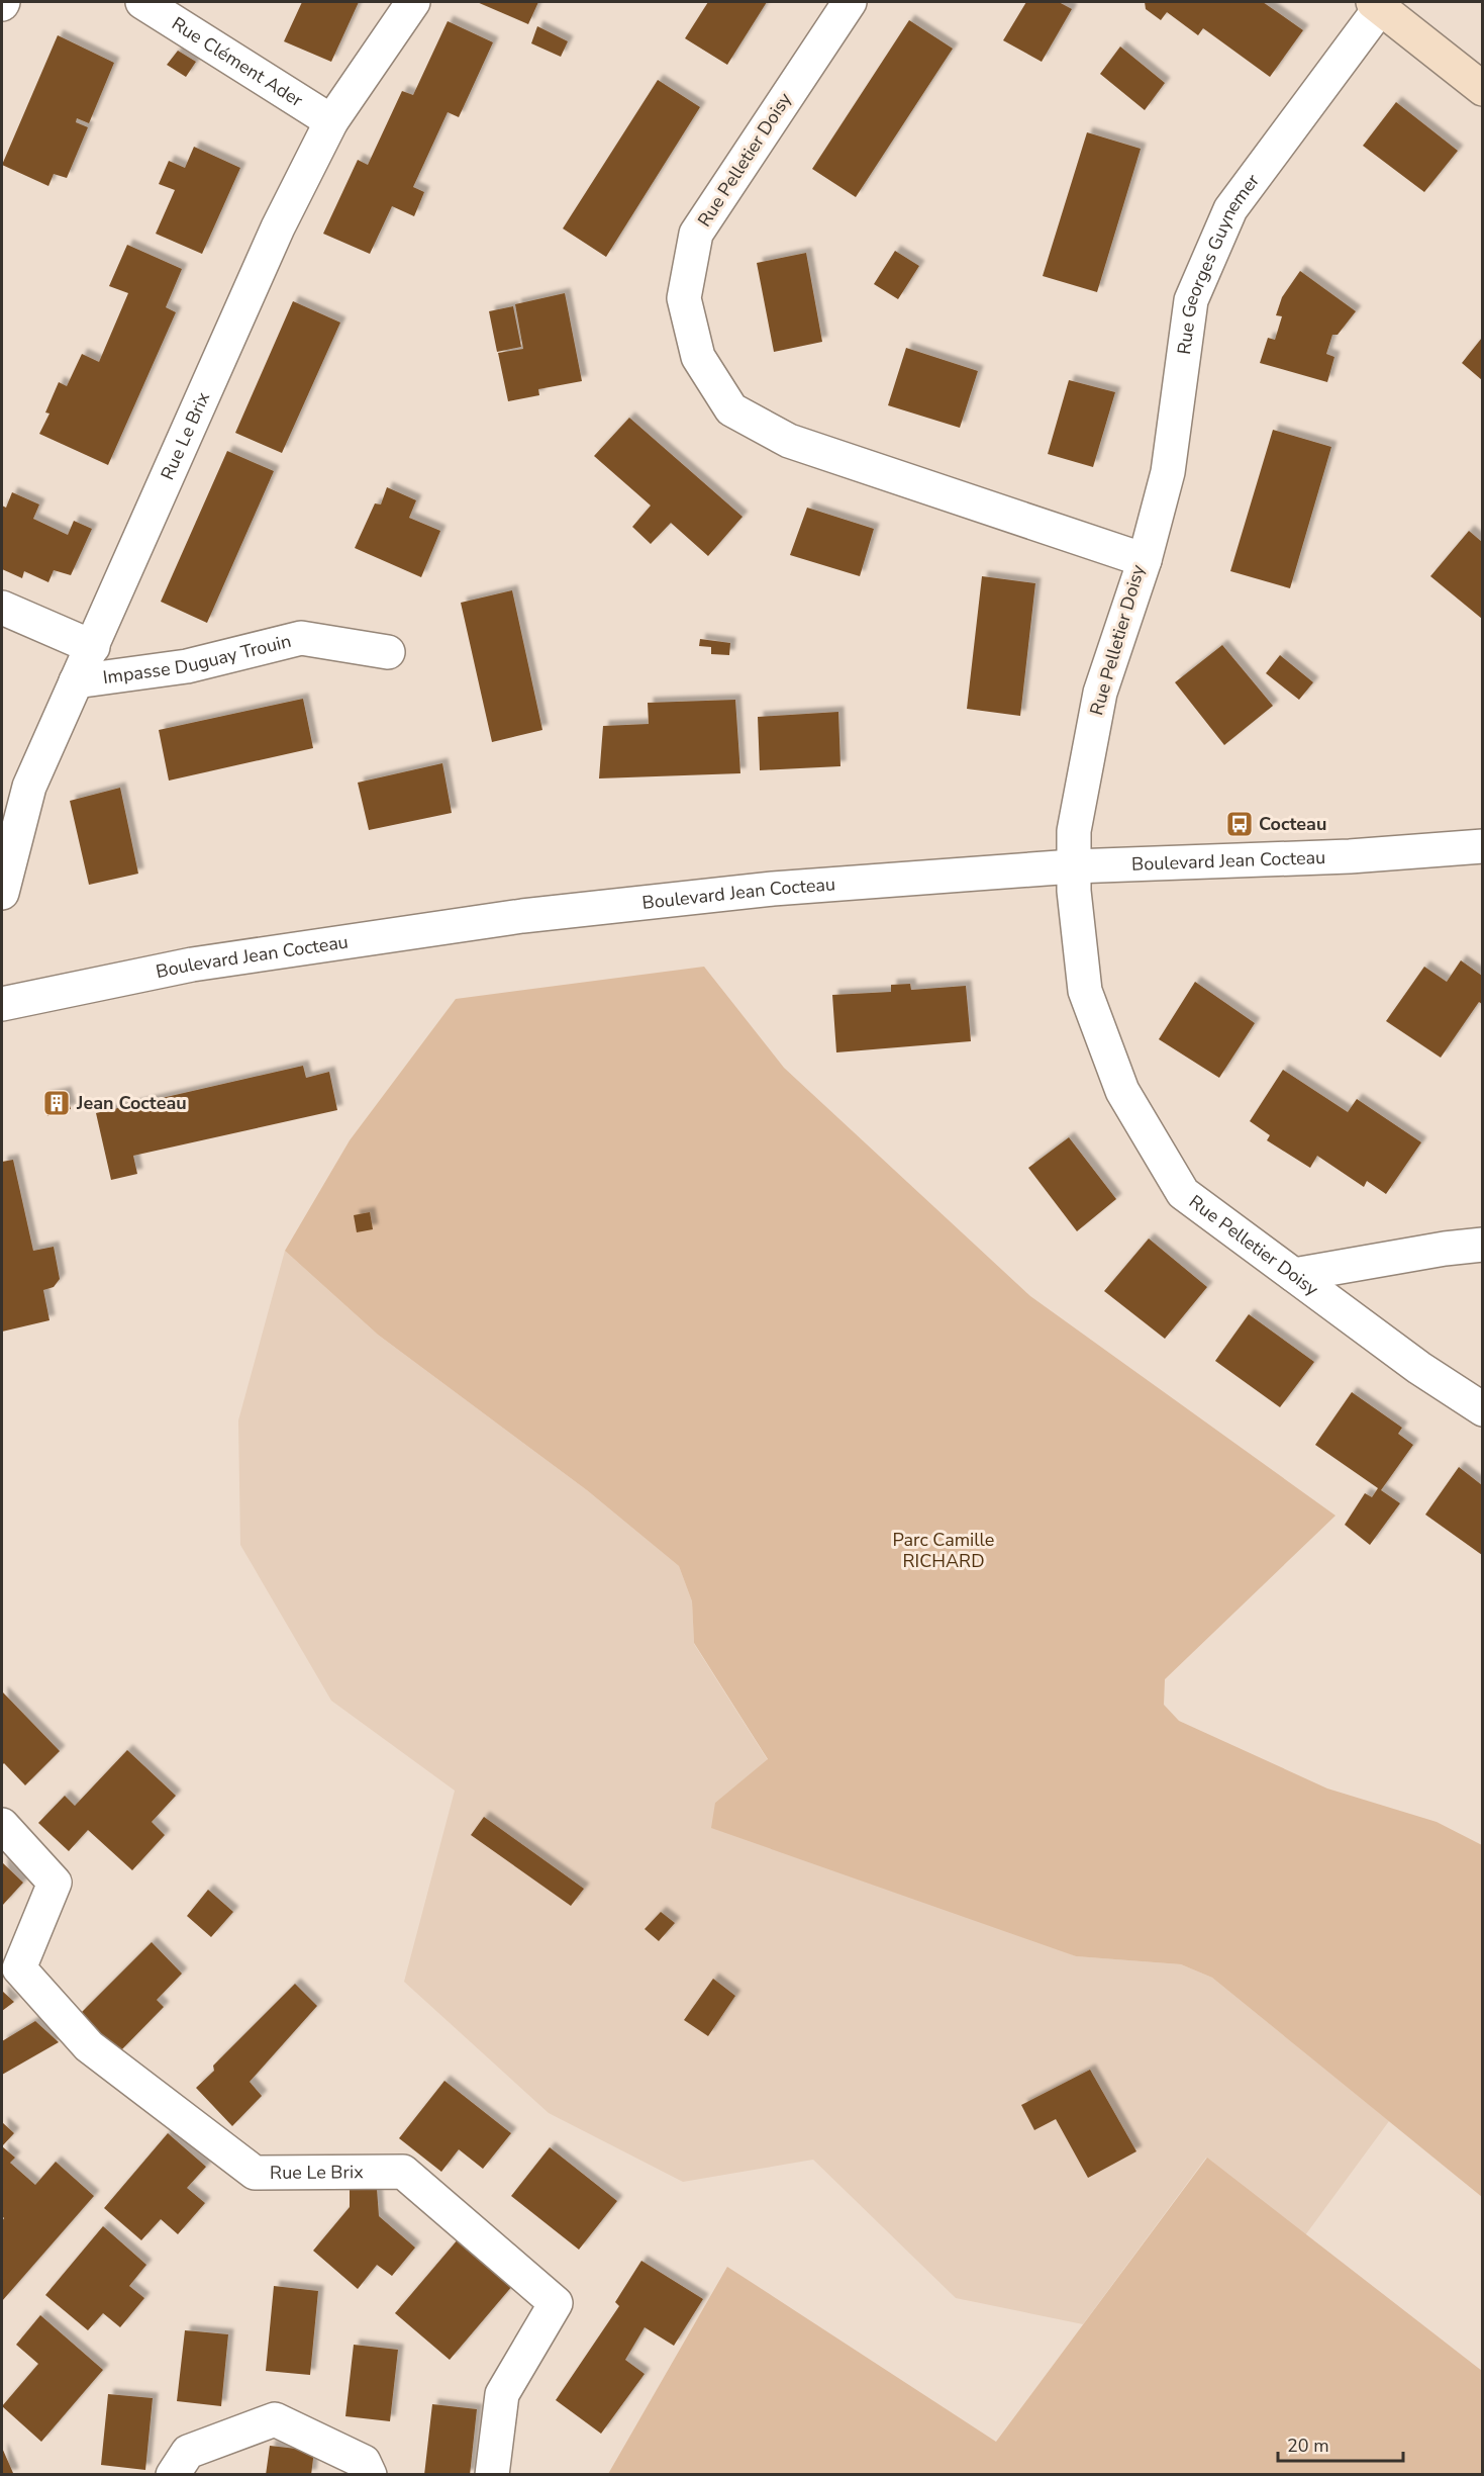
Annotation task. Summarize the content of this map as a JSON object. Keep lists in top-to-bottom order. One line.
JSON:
{"streets":{"street":["Rue Clément Ader","Rue Pelletier Doisy","Rue Georges Guynemer","Rue Le Brix","Impasse Duguay Trouin","Boulevard Jean Cocteau"]},"crossings":[["Rue Clément Ader","Rue Le Brix"],["Rue Pelletier Doisy","Rue Georges Guynemer"],["Rue Pelletier Doisy","Boulevard Jean Cocteau"],["Rue Le Brix","Impasse Duguay Trouin"]],"parks":["Parc Camille RICHARD"],"places":{"bus stop":["Cocteau"],"building":["Jean Cocteau"]},"scale_bar":"20 m"}
